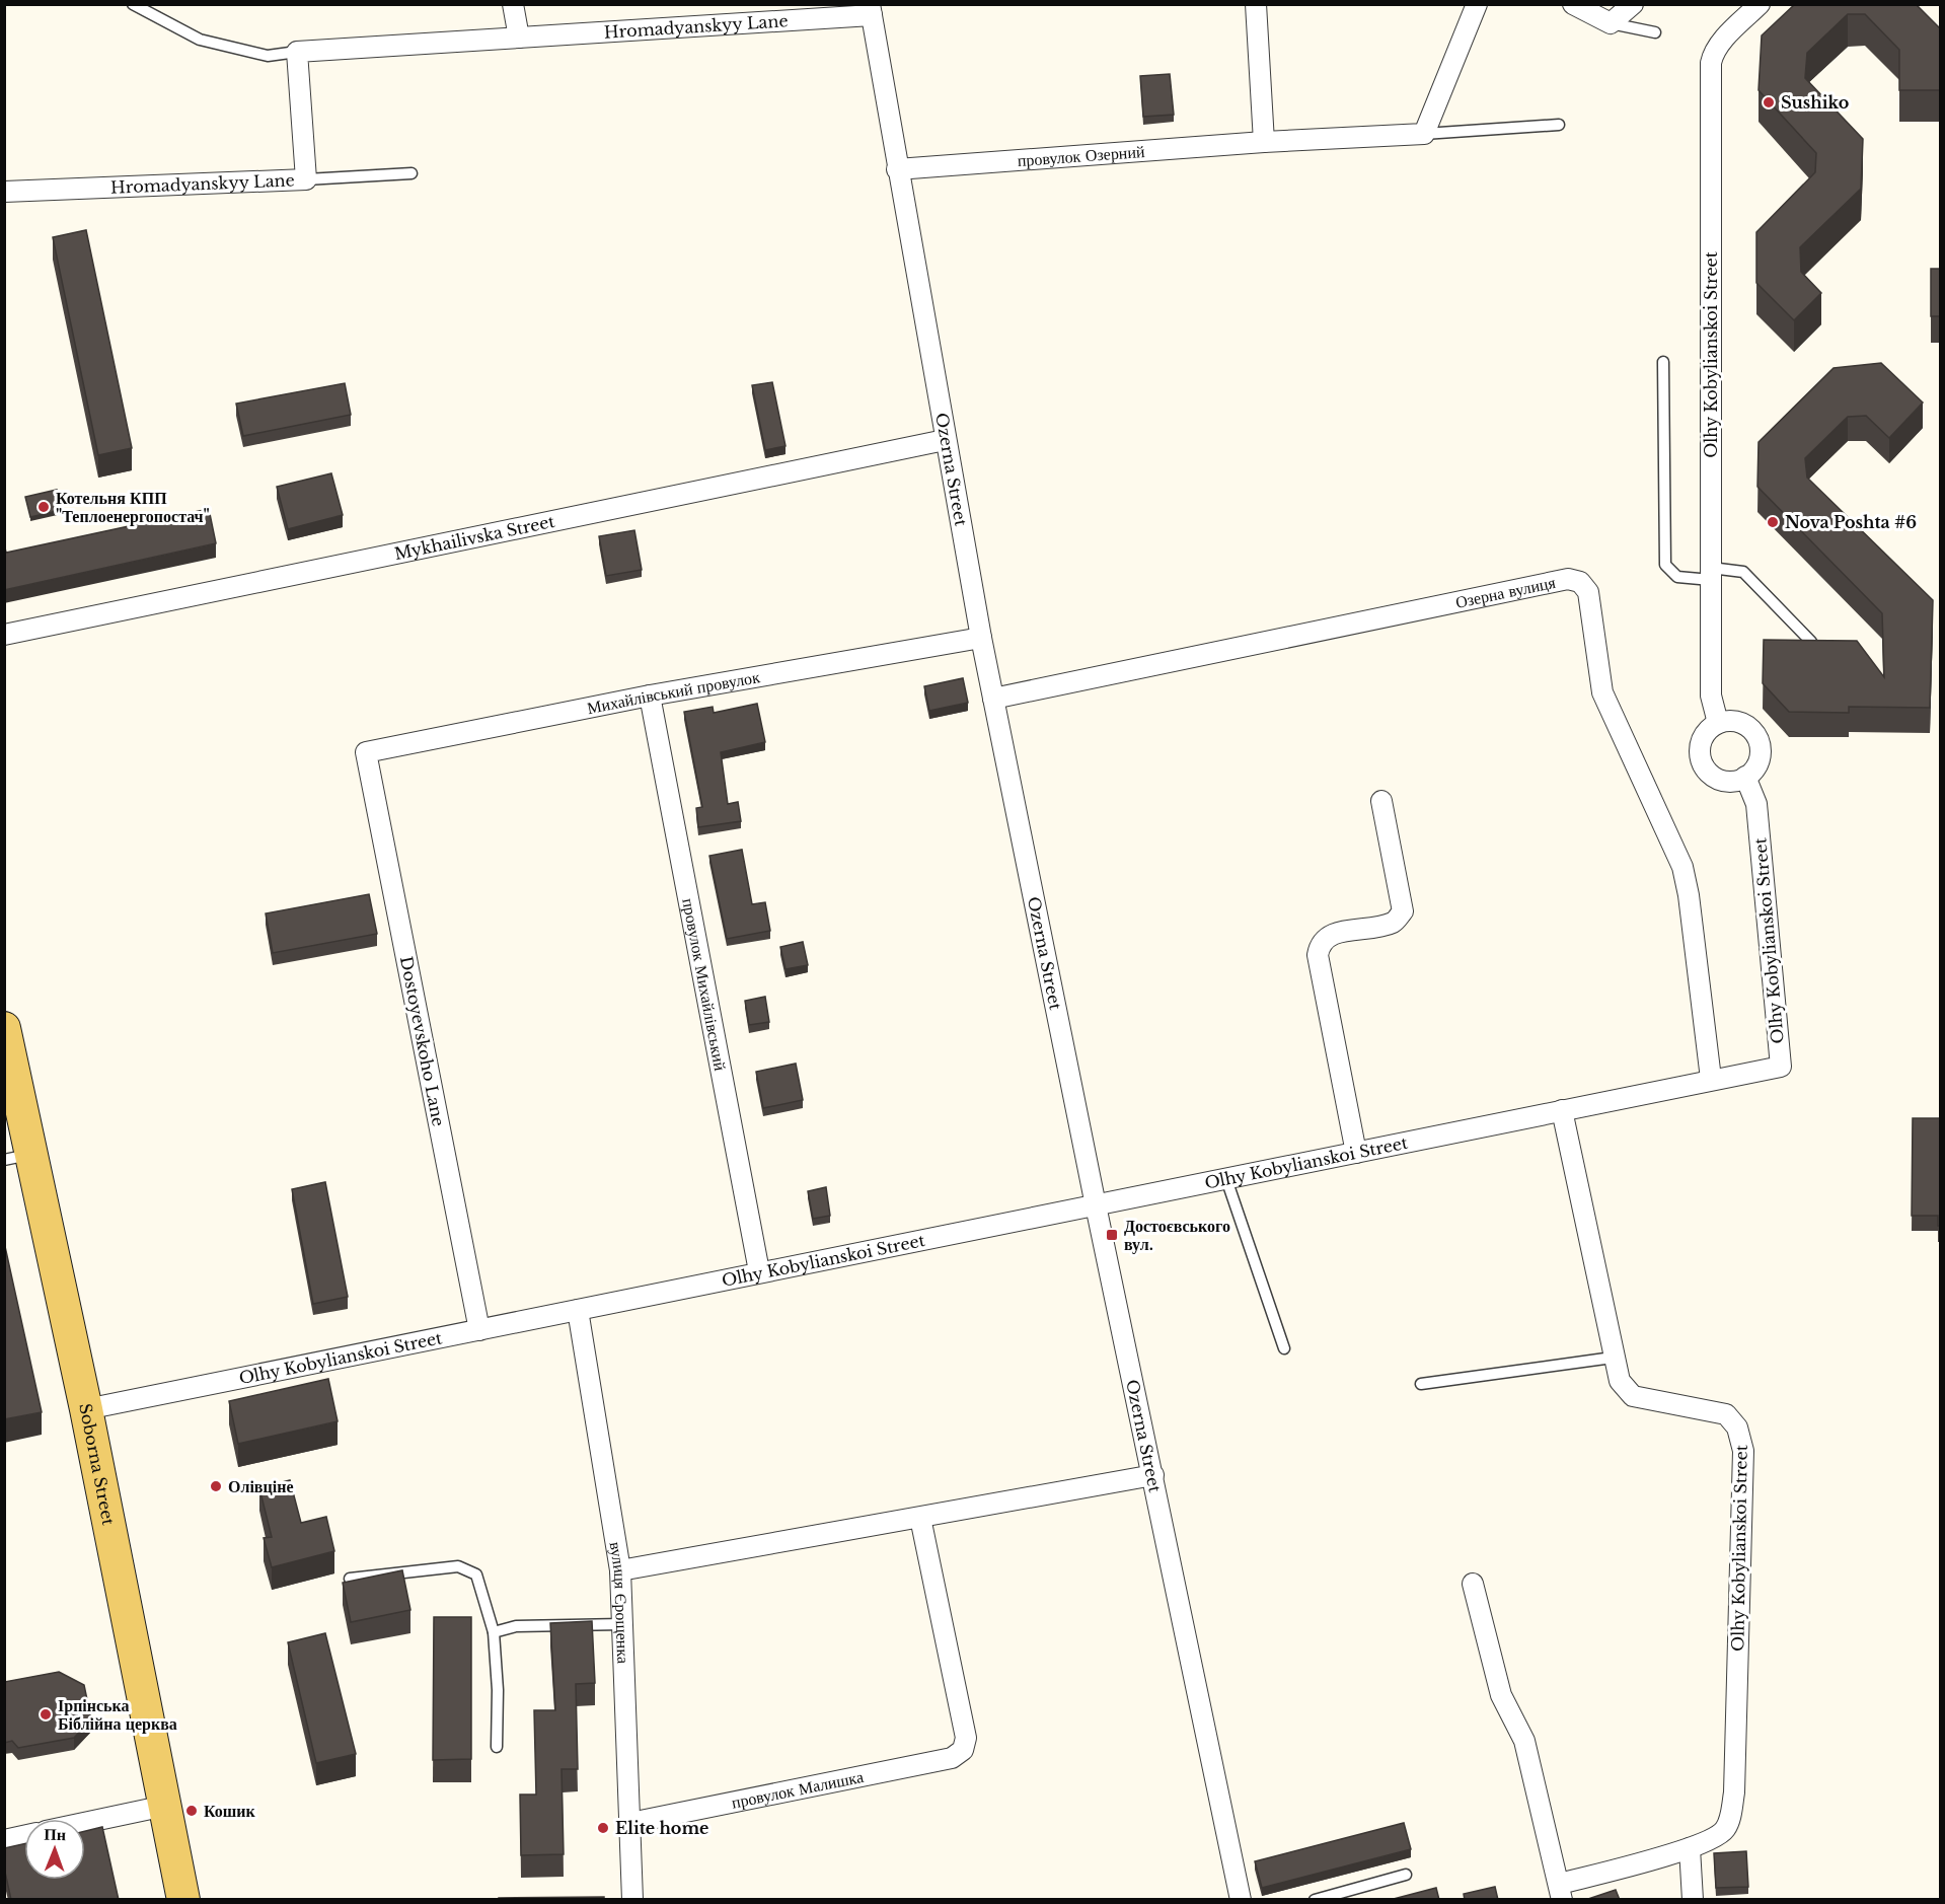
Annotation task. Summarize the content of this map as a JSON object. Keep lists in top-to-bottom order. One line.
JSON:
{"streets":{"main road":["Soborna Street"],"street":["Hromadyanskyy Lane","провулок Озерний","Olhy Kobylianskoi Street","Ozerna Street","Mykhailivska Street","Озерна вулиця","Михайлівський провулок","провулок Михайлівський","Dostoyevskoho Lane","вулиця Єрощенка","провулок Малишка"]},"crossings":[["Hromadyanskyy Lane","Ozerna Street"],["провулок Озерний","Ozerna Street"],["Olhy Kobylianskoi Street","Ozerna Street"],["Olhy Kobylianskoi Street","Озерна вулиця"],["Olhy Kobylianskoi Street","провулок Михайлівський"],["Olhy Kobylianskoi Street","Dostoyevskoho Lane"],["Olhy Kobylianskoi Street","Soborna Street"],["Olhy Kobylianskoi Street","вулиця Єрощенка"],["Ozerna Street","Mykhailivska Street"],["Ozerna Street","Озерна вулиця"],["Ozerna Street","Михайлівський провулок"],["Михайлівський провулок","провулок Михайлівський"],["Михайлівський провулок","Dostoyevskoho Lane"],["вулиця Єрощенка","провулок Малишка"]],"places":{"other":["Sushiko","Котельня КПП \"Теплоенергопостач\"","Nova Poshta #6","Олівціне","Ірпінська Біблійна церква","Кошик","Elite home"],"transit":["Достоєвського вул."]},"north":"top"}
